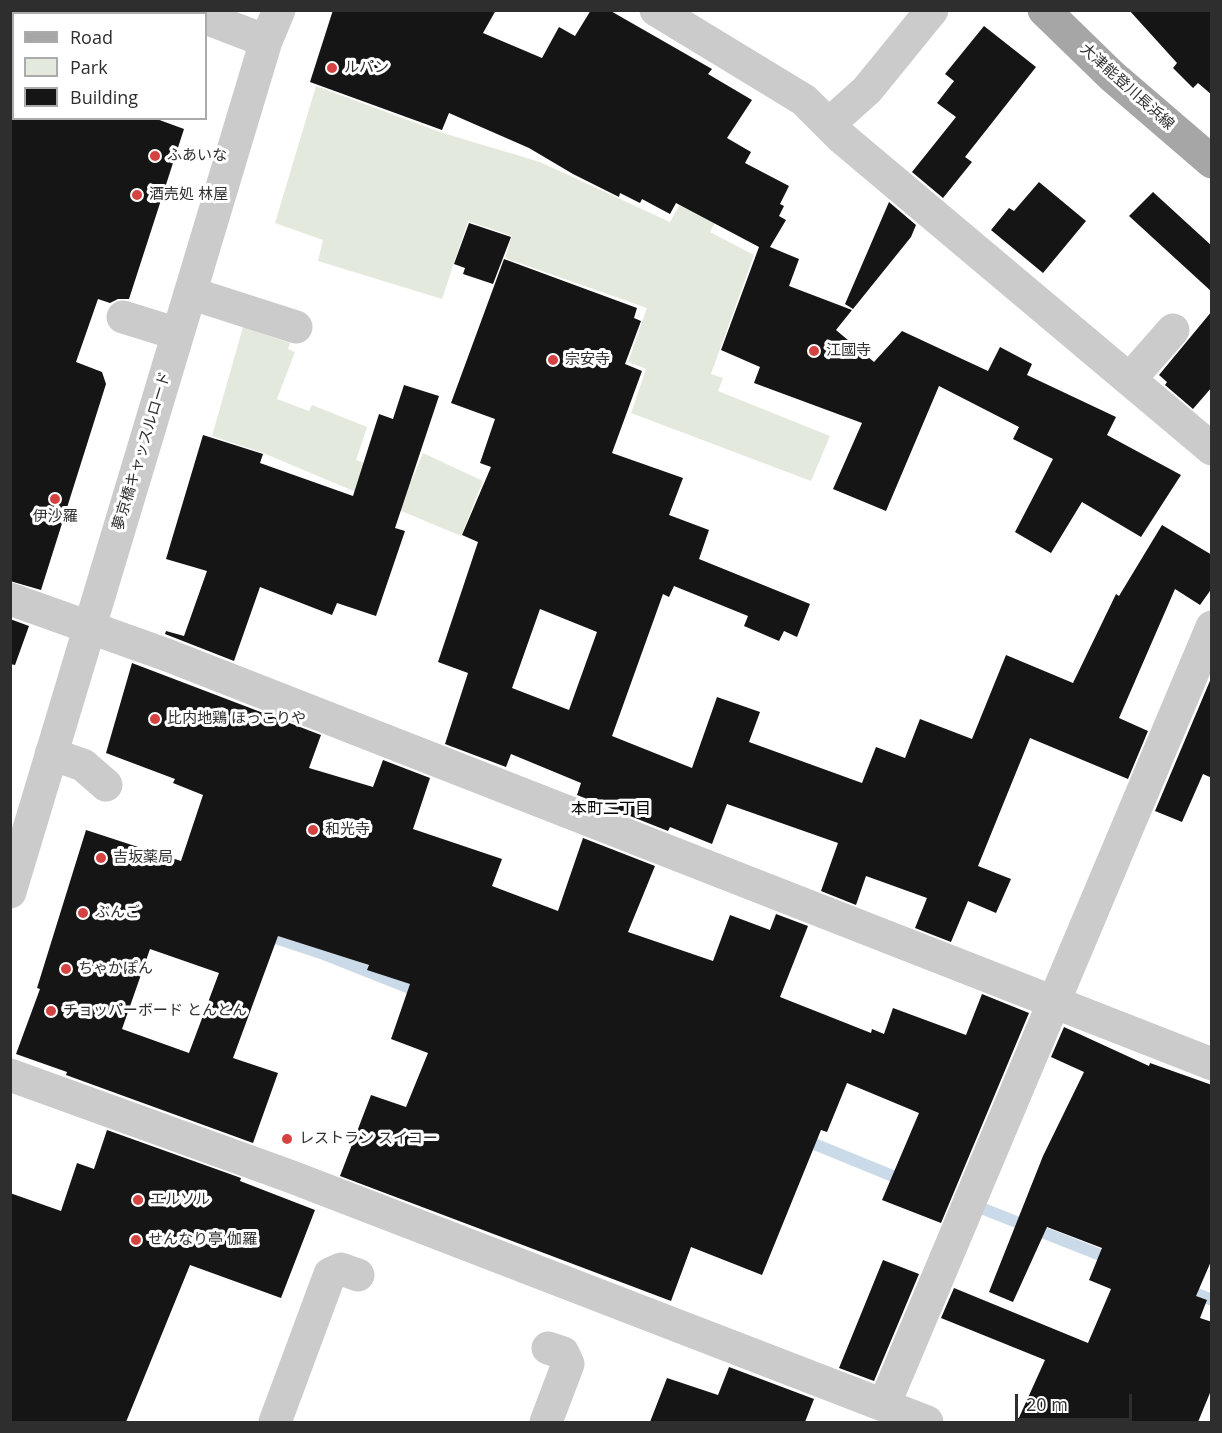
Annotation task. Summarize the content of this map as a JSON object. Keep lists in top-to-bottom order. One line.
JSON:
{"streets":{"main road":["大津能登川長浜線"],"street":["夢京橋キャッスルロード"]},"districts":["本町二丁目"],"places":["ルパン","ふあいな","酒売処 林屋","江國寺","宗安寺","伊沙羅","比内地鶏 ほっこりや","和光寺","吉坂薬局","ぶんご","ちゃかぽん","チョッパーボード とんとん","レストラン スイコー","エルソル","せんなり亭 伽羅"],"legend":["Road","Park","Building"],"scale_bar":"20 m"}
